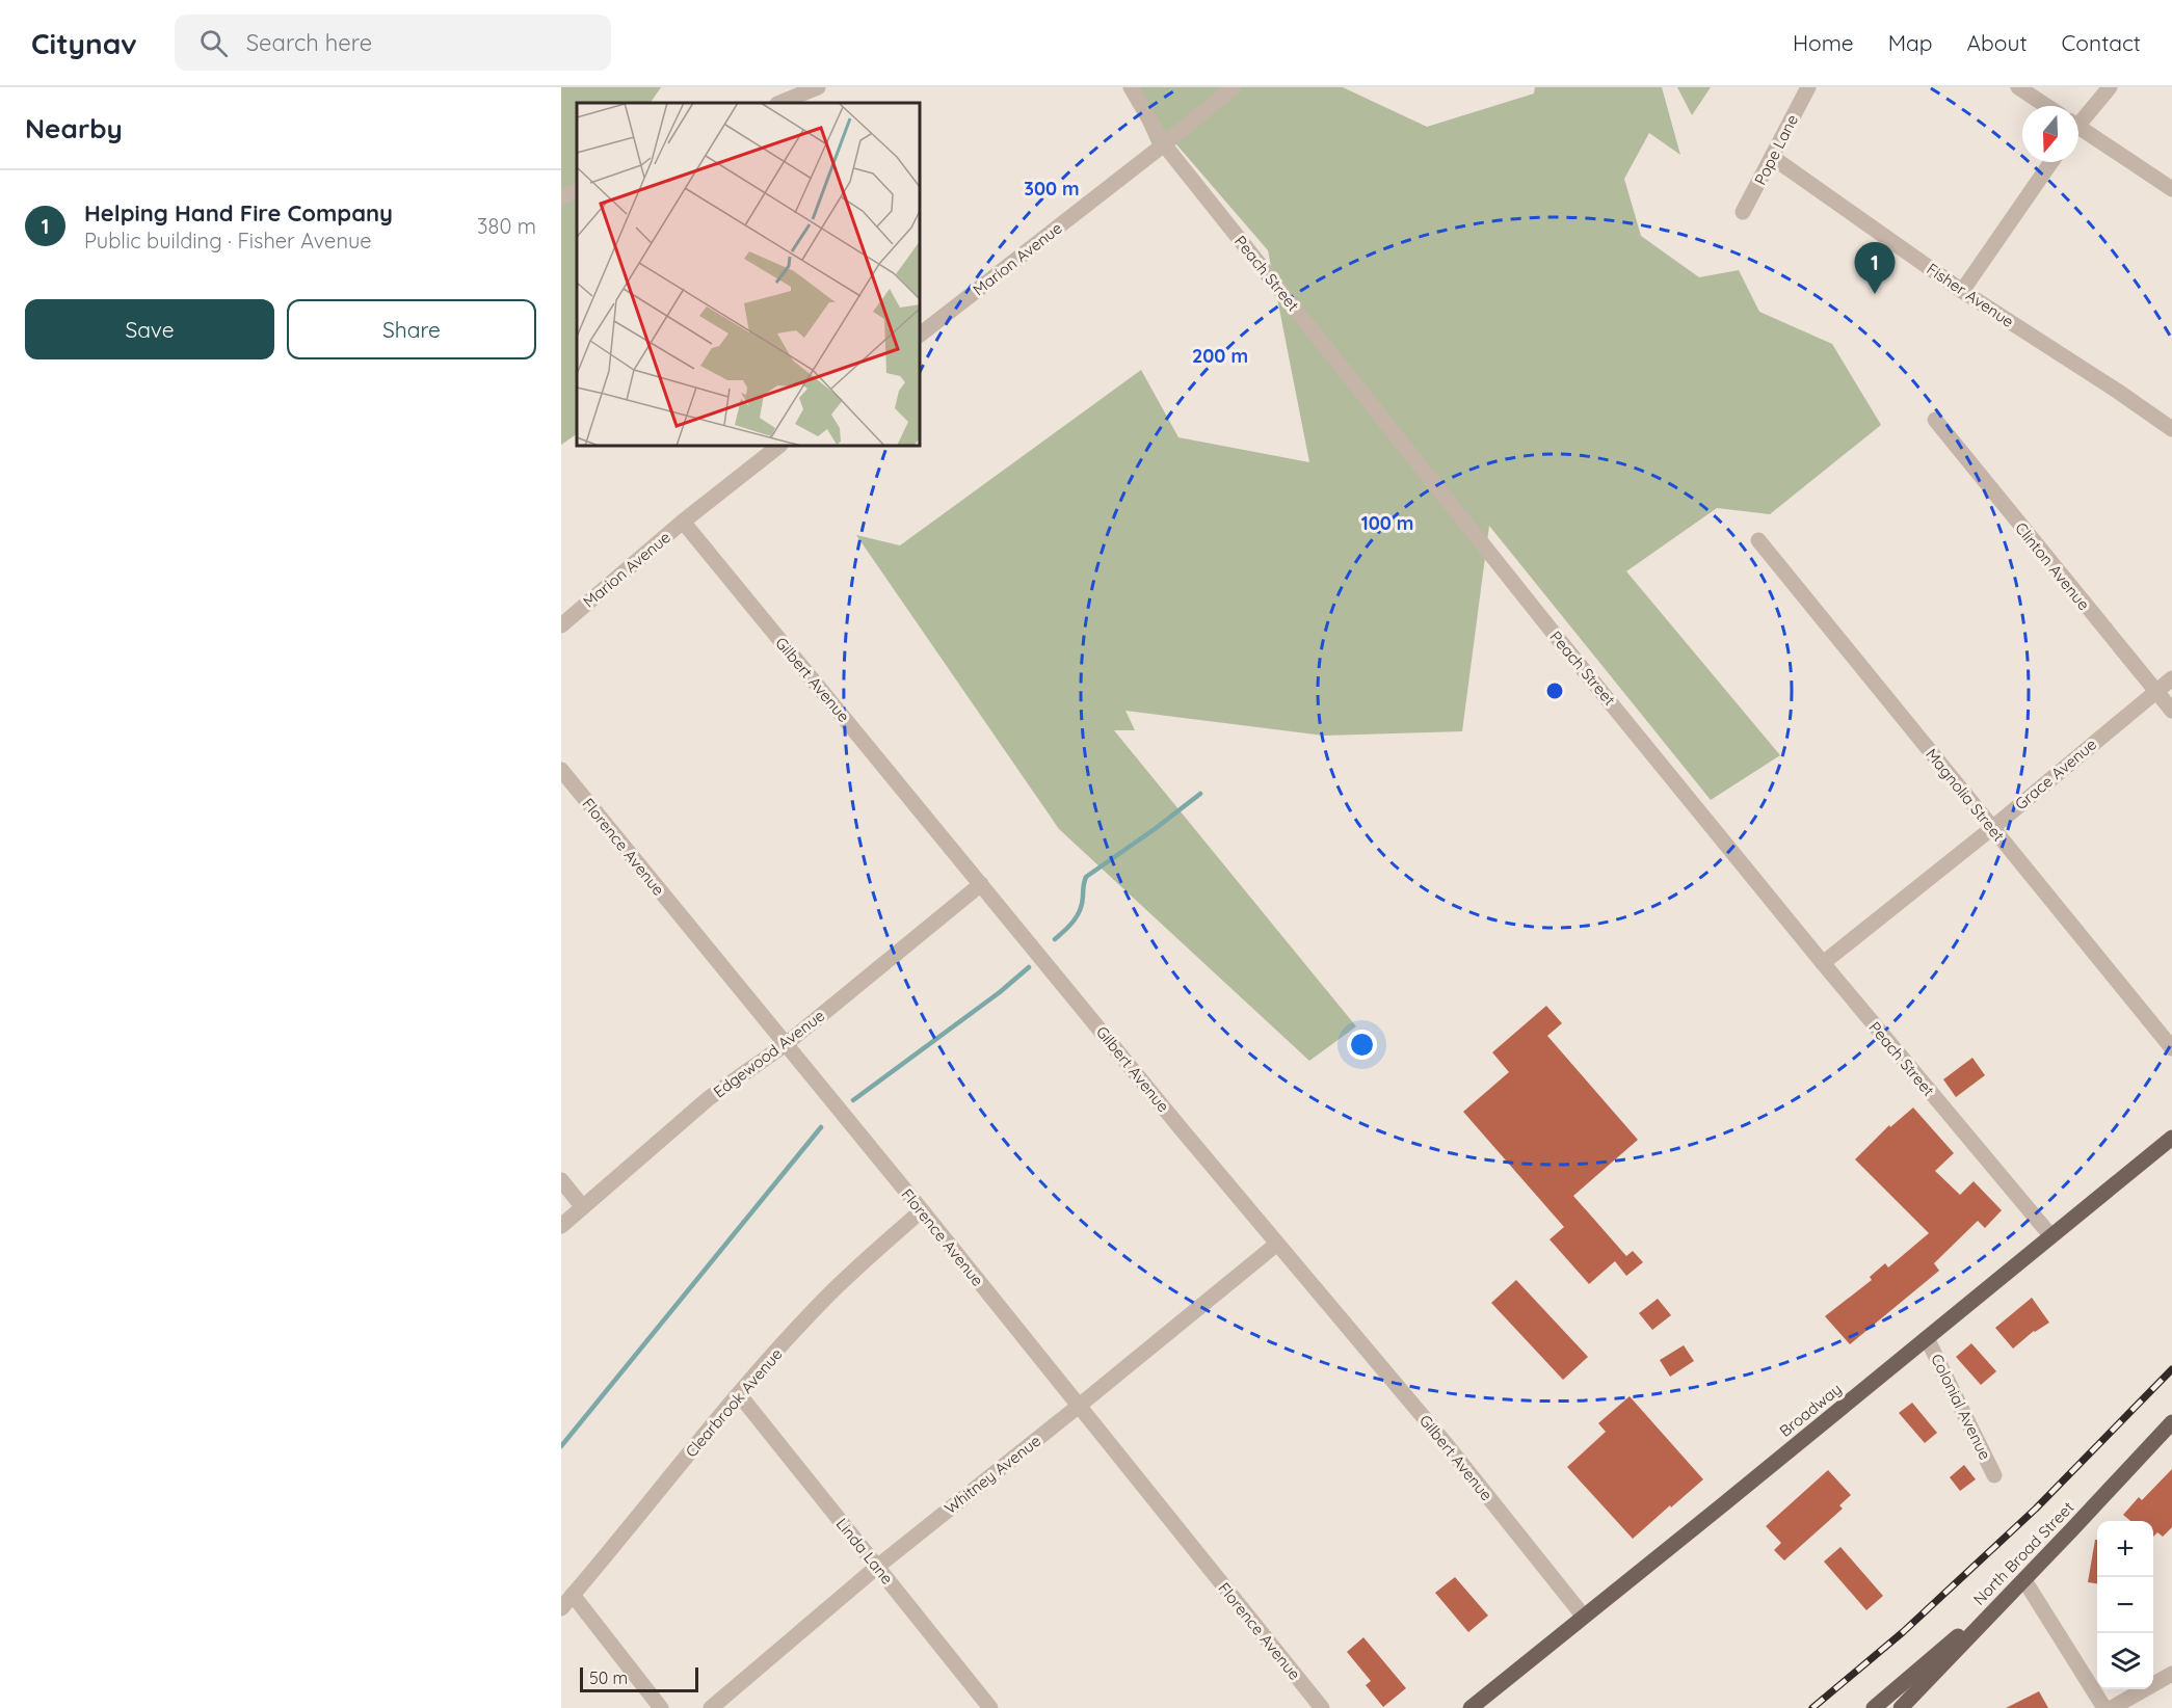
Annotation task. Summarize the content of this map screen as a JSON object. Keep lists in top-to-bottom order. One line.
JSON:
{"streets":{"main road":["Broadway","North Broad Street"],"street":["Pope Lane","Marion Avenue","Peach Street","Fisher Avenue","Clinton Avenue","Gilbert Avenue","Grace Avenue","Magnolia Street","Florence Avenue","Edgewood Avenue","Clearbrook Avenue","Colonial Avenue","Whitney Avenue","Linda Lane"]},"crossings":[["Pope Lane","Fisher Avenue"],["Marion Avenue","Peach Street"],["Marion Avenue","Gilbert Avenue"],["Peach Street","Grace Avenue"],["Peach Street","Broadway"],["Clinton Avenue","Grace Avenue"],["Gilbert Avenue","Edgewood Avenue"],["Gilbert Avenue","Broadway"],["Gilbert Avenue","Whitney Avenue"],["Grace Avenue","Magnolia Street"],["Florence Avenue","Edgewood Avenue"],["Florence Avenue","Clearbrook Avenue"],["Florence Avenue","Whitney Avenue"],["Clearbrook Avenue","Linda Lane"],["Colonial Avenue","Broadway"],["Whitney Avenue","Linda Lane"]],"scale_bar":"50 m","north":"bottom","page":{"header":"Citynav","search":"Search here","nav":["Home","Map","About","Contact"],"heading":"Nearby","list":[{"mark":"1","name":"Helping Hand Fire Company","note":"Public building · Fisher Avenue","value":"380 m"}],"pins":"1","buttons":["Save","Share"],"map_buttons":["+","−"],"scale":"50 m"},"rings":["300 m","200 m","100 m"]}
